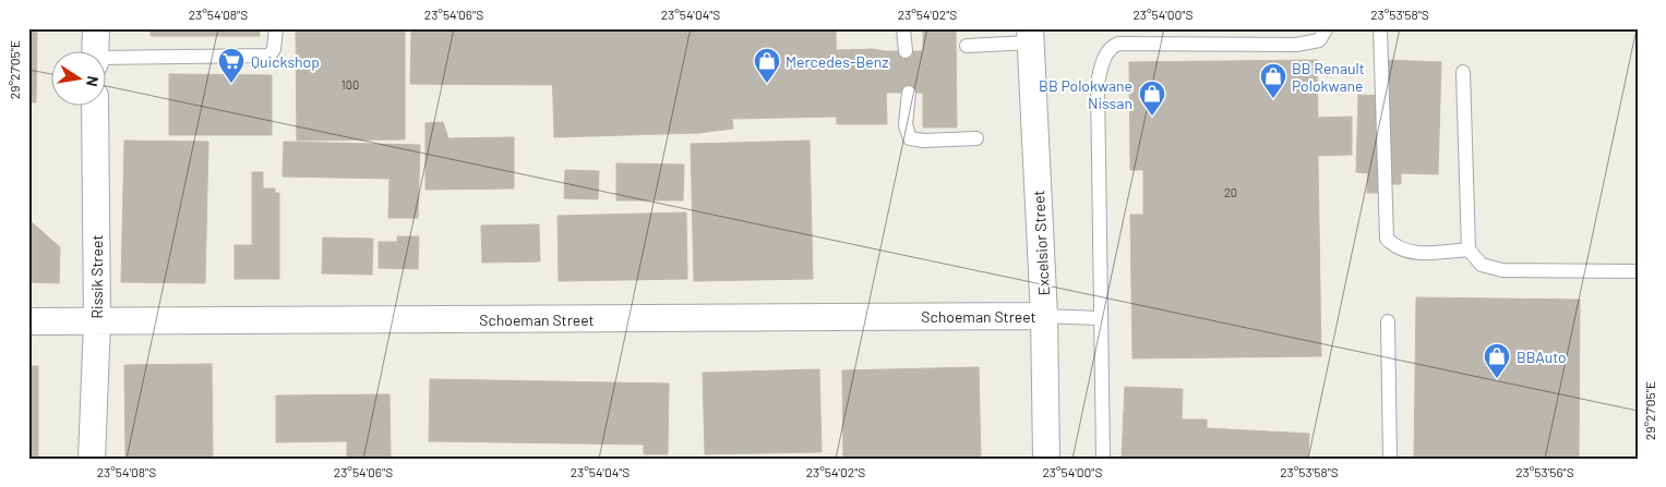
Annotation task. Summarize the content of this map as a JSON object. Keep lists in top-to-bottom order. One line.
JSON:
{"streets":{"street":["Excelsior Street","Rissik Street","Schoeman Street"]},"crossings":[["Excelsior Street","Schoeman Street"],["Rissik Street","Schoeman Street"]],"places":{"supermarket":["Quickshop"],"shop":["Mercedes-Benz","BB Renault Polokwane","BB Polokwane Nissan","BBAuto"]},"house_numbers":["100","20"],"north":"right","coordinates":["23°54'08\"S","23°54'06\"S","23°54'04\"S","23°54'02\"S","23°54'00\"S","23°53'58\"S","29°27'05\"E","23°53'56\"S"]}
